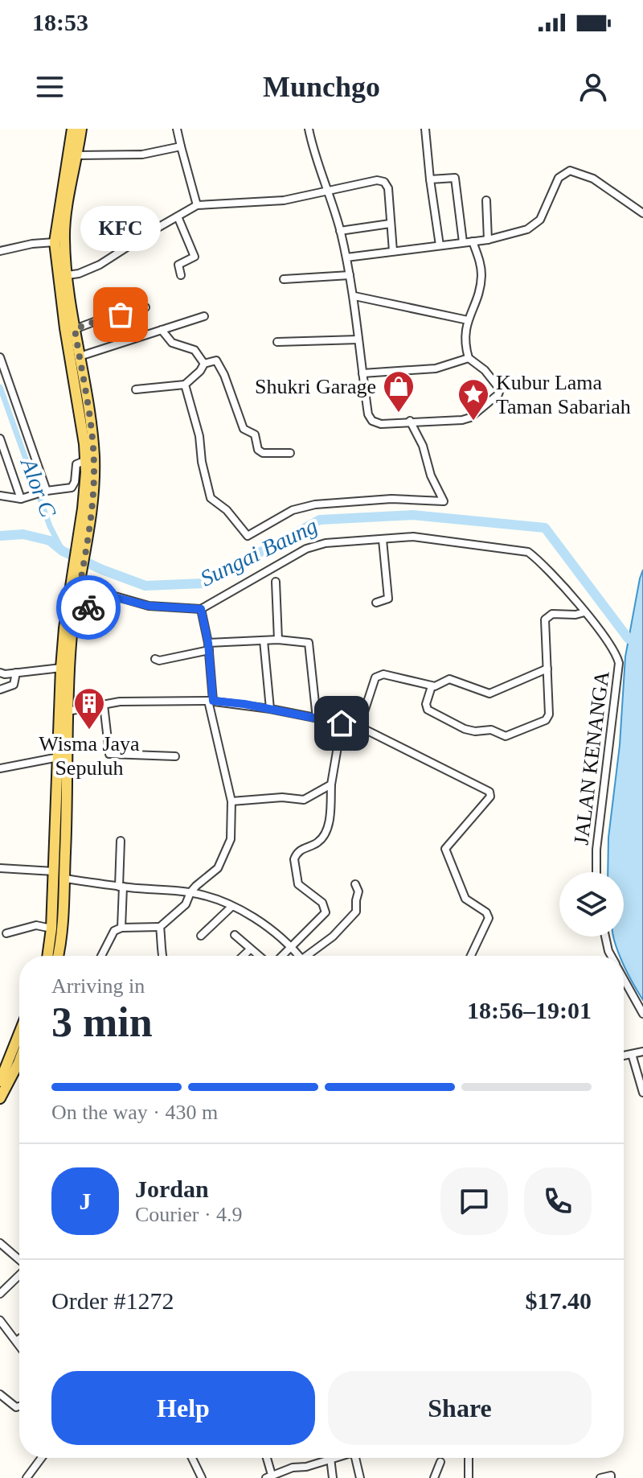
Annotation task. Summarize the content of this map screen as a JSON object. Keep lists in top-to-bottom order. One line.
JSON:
{"streets":{"street":["JALAN KENANGA"]},"water":["Alor C","Sungai Baung"],"places":{"other":["KFC"],"shop":["Shukri Garage"],"place":["Kubur Lama Taman Sabariah"],"building":["Wisma Jaya Sepuluh"]},"page":{"status":"18:53","header":"Munchgo","bubble":"KFC","heading":["3 min","Arriving in","18:56–19:01"],"panel":["Jordan","Courier · 4.9","Order #1272","$17.40"],"bar":"On the way · 430 m","round":"J","buttons":["Help","Share"]}}
